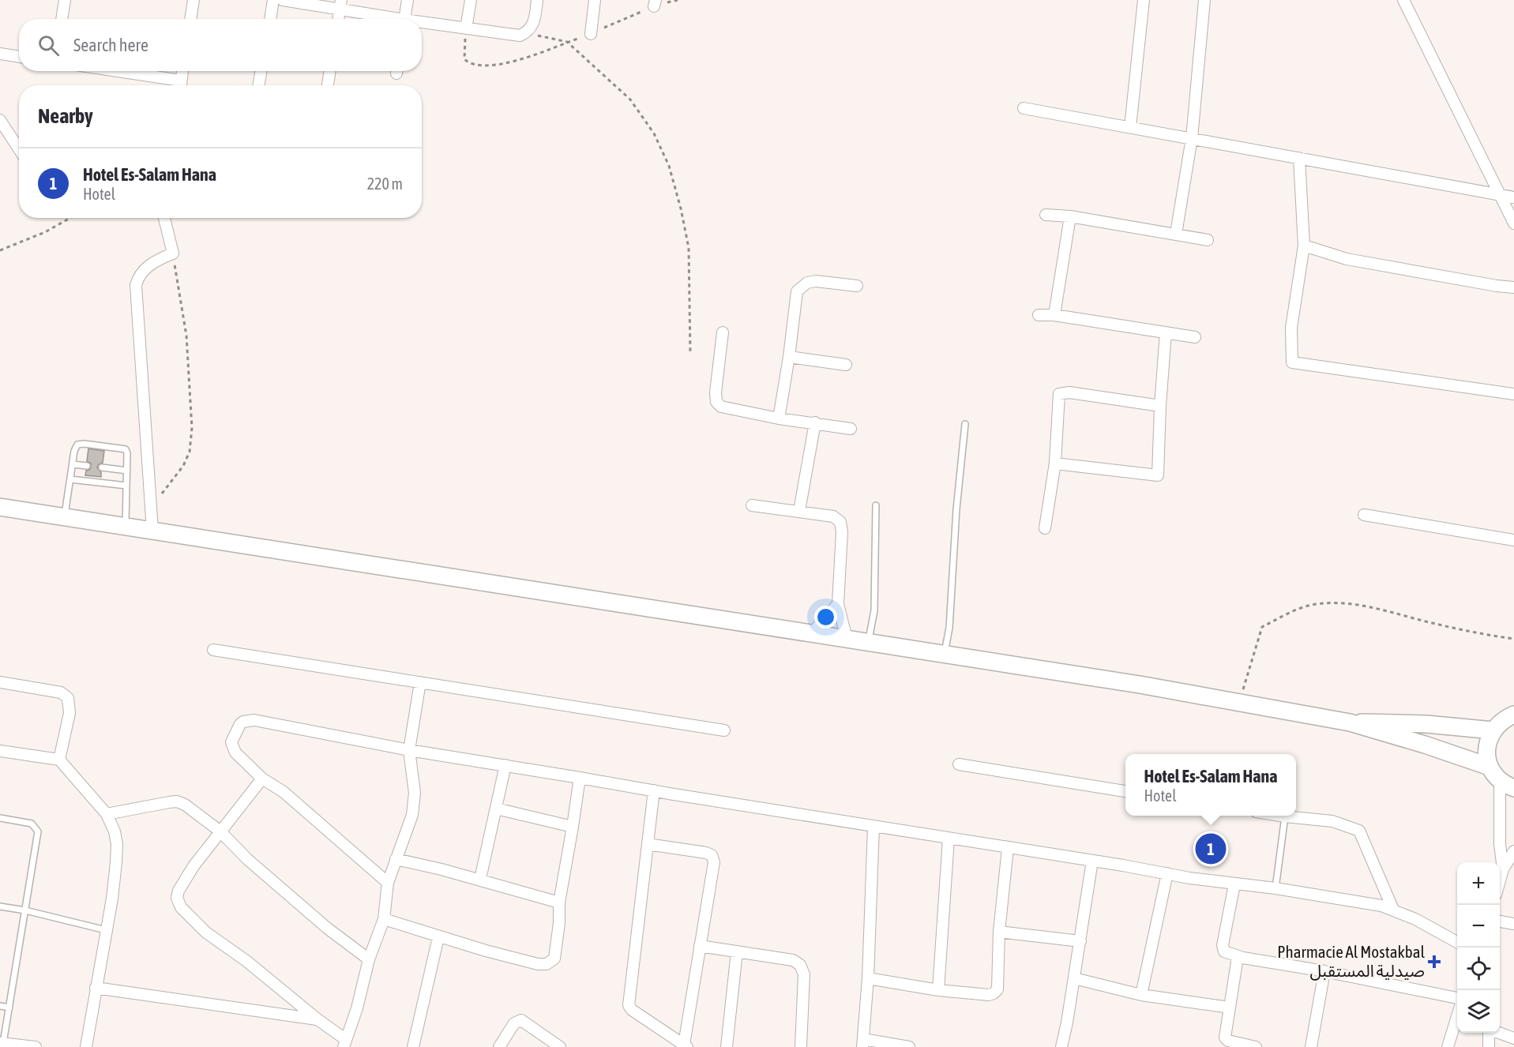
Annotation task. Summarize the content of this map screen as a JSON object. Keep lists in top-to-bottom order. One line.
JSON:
{"places":{"health":["Pharmacie Al Mostakbal صيدلية المستقبل"]},"page":{"search":"Search here","heading":"Nearby","list":[{"mark":"1","name":"Hotel Es-Salam Hana","note":"Hotel","value":"220 m"}],"popup":["Hotel Es-Salam Hana","Hotel"],"pins":"1","map_buttons":["+","−"]}}
